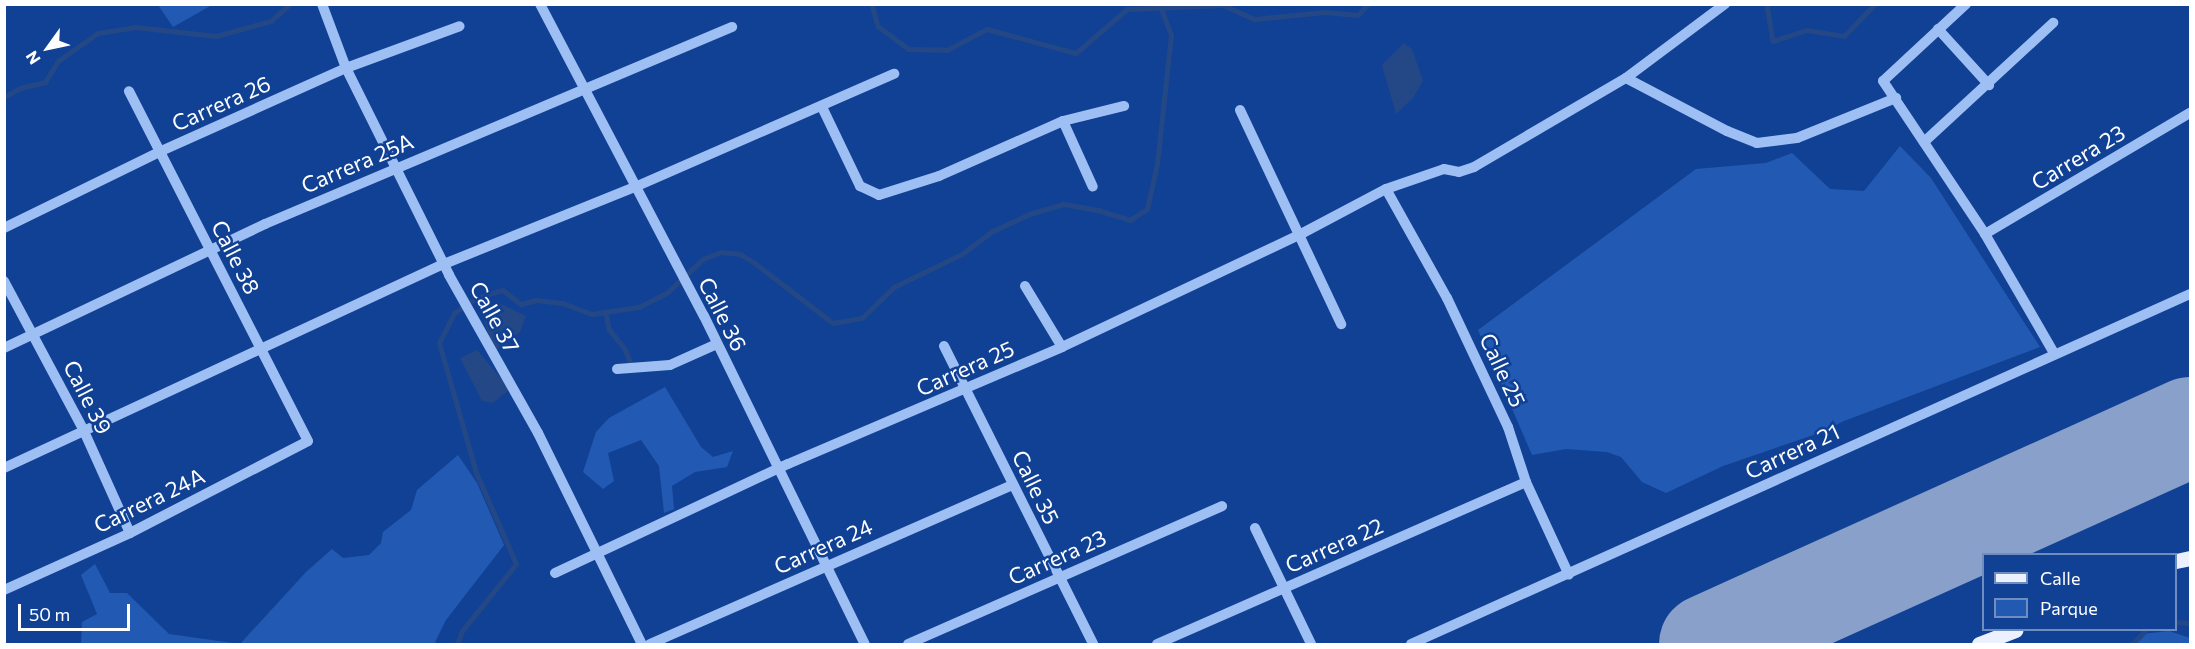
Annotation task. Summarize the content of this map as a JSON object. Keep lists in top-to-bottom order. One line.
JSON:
{"streets":{"street":["Carrera 26","Carrera 23","Carrera 25A","Calle 38","Calle 36","Calle 37","Carrera 25","Calle 25","Calle 39","Carrera 21","Calle 35","Carrera 24A","Carrera 22","Carrera 24"]},"crossings":[["Carrera 26","Calle 38"],["Carrera 26","Calle 37"],["Carrera 23","Calle 35"],["Carrera 25A","Calle 38"],["Carrera 25A","Calle 36"],["Carrera 25A","Calle 37"],["Carrera 25A","Calle 39"],["Calle 38","Carrera 24A"],["Calle 36","Carrera 25"],["Calle 36","Carrera 24"],["Calle 37","Carrera 25"],["Carrera 25","Calle 25"],["Carrera 25","Calle 35"],["Calle 25","Carrera 21"],["Calle 25","Carrera 22"],["Calle 39","Carrera 24A"],["Calle 35","Carrera 24"]],"legend":["Calle","Parque"],"scale_bar":"50 m","north":"bottom left"}
